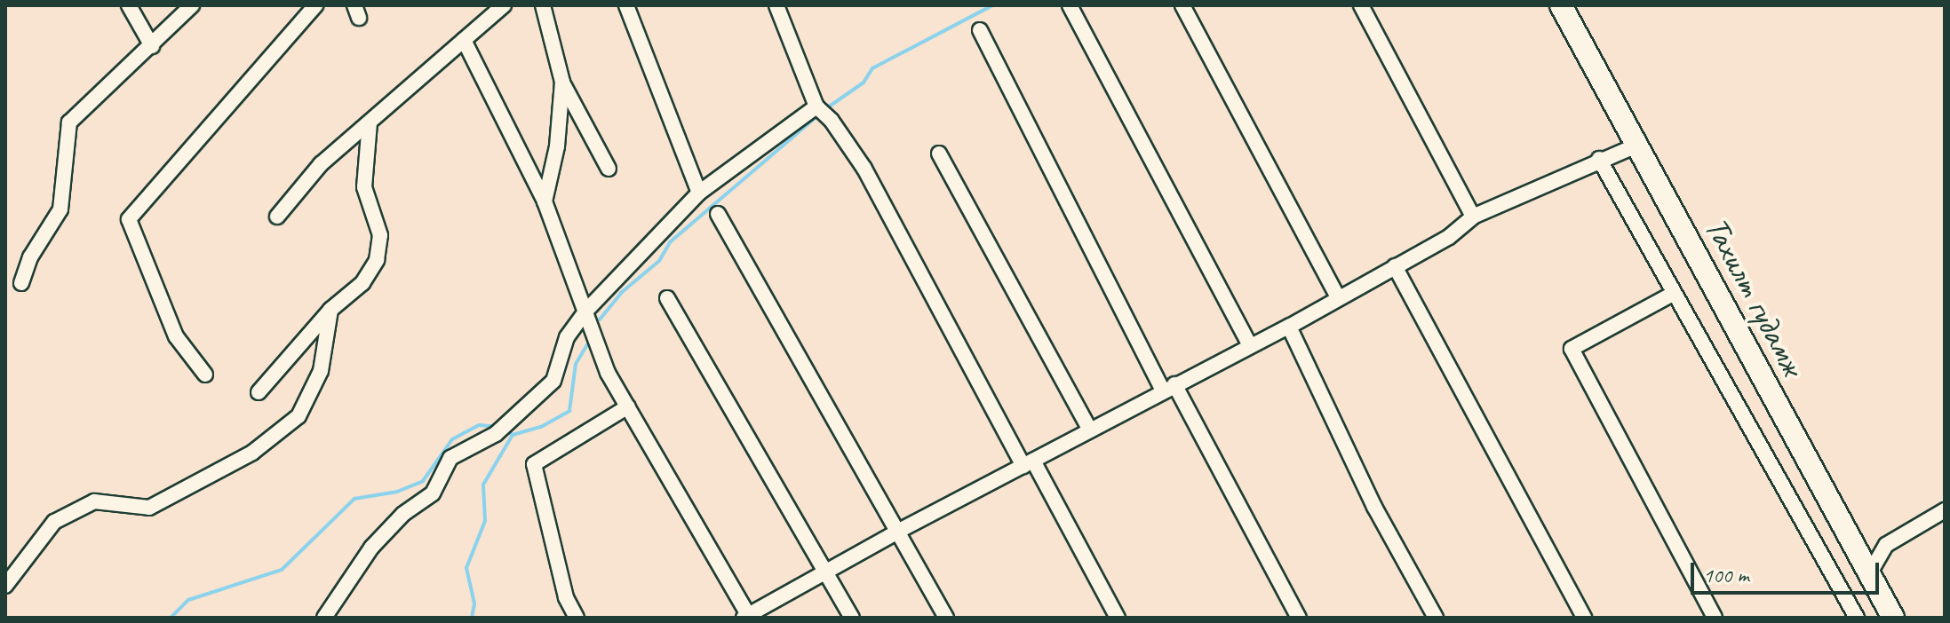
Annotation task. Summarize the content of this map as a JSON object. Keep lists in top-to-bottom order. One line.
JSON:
{"streets":{"main road":["Тахилт гудамж"]},"scale_bar":"100 m"}
